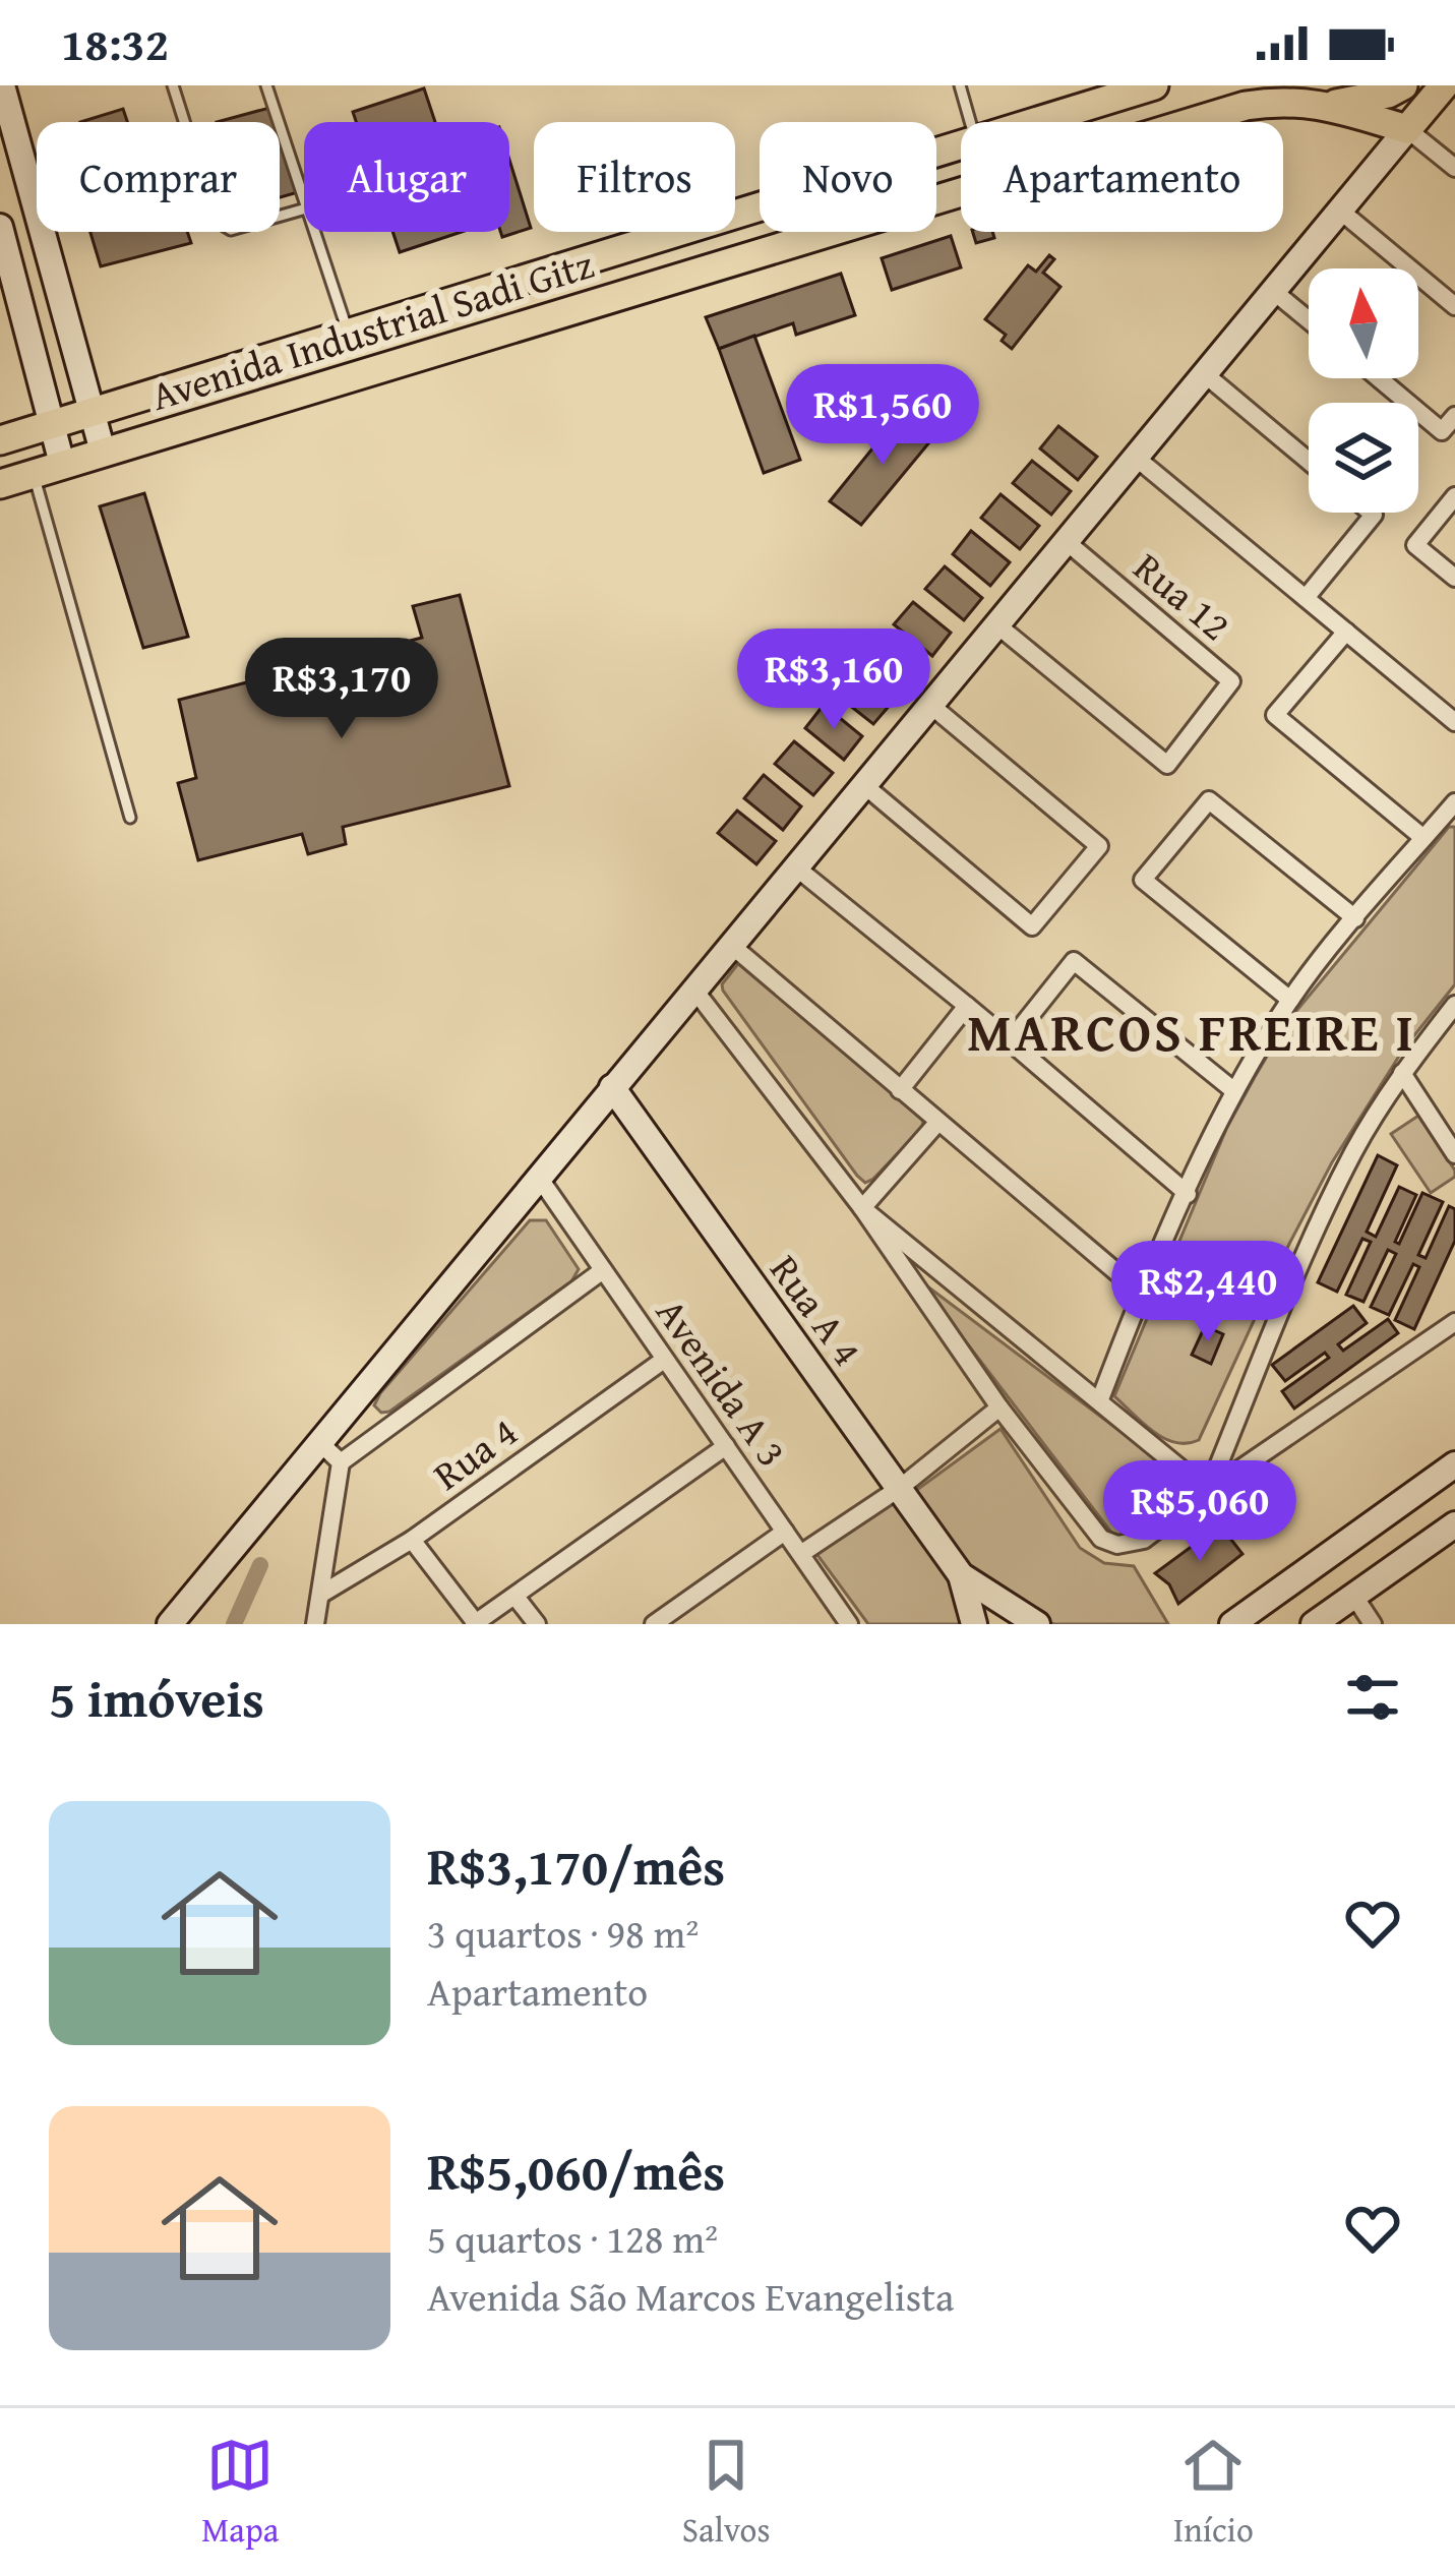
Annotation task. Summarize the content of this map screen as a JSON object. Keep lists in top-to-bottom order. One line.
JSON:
{"streets":{"main road":["Avenida Industrial Sadi Gitz"],"street":["Rua 12","Rua A 4","Avenida A 3","Rua 4"]},"crossings":[["Avenida A 3","Rua 4"]],"districts":["MARCOS FREIRE I"],"north":"top","page":{"status":"18:32","chip":["Comprar","Alugar","Filtros","Novo","Apartamento"],"price":["R$1,560","R$3,160","R$3,170","R$2,440","R$5,060"],"heading":"5 imóveis","list":[{"name":"R$3,170/mês","note":"3 quartos · 98 m² · Apartamento"},{"name":"R$5,060/mês","note":"5 quartos · 128 m² · Avenida São Marcos Evangelista"}],"tabs":["Mapa","Salvos","Início"]}}
